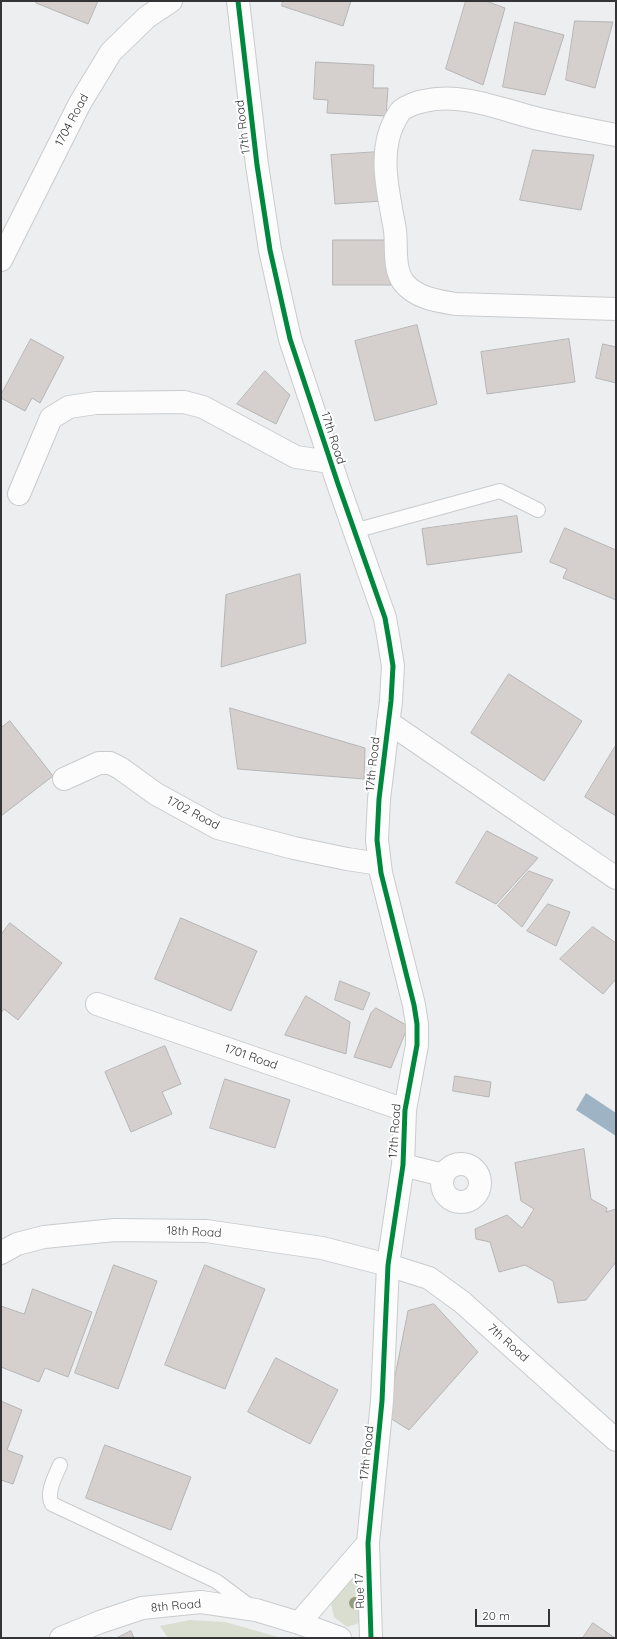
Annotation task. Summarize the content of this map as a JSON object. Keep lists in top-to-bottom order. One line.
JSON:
{"streets":{"street":["1704 Road","17th Road","1702 Road","1701 Road","18th Road","7th Road","Rue 17","8th Road"]},"crossings":[["17th Road","1702 Road"],["17th Road","1701 Road"],["17th Road","18th Road"],["17th Road","7th Road"],["17th Road","Rue 17"],["18th Road","7th Road"],["Rue 17","8th Road"]],"scale_bar":"20 m"}
